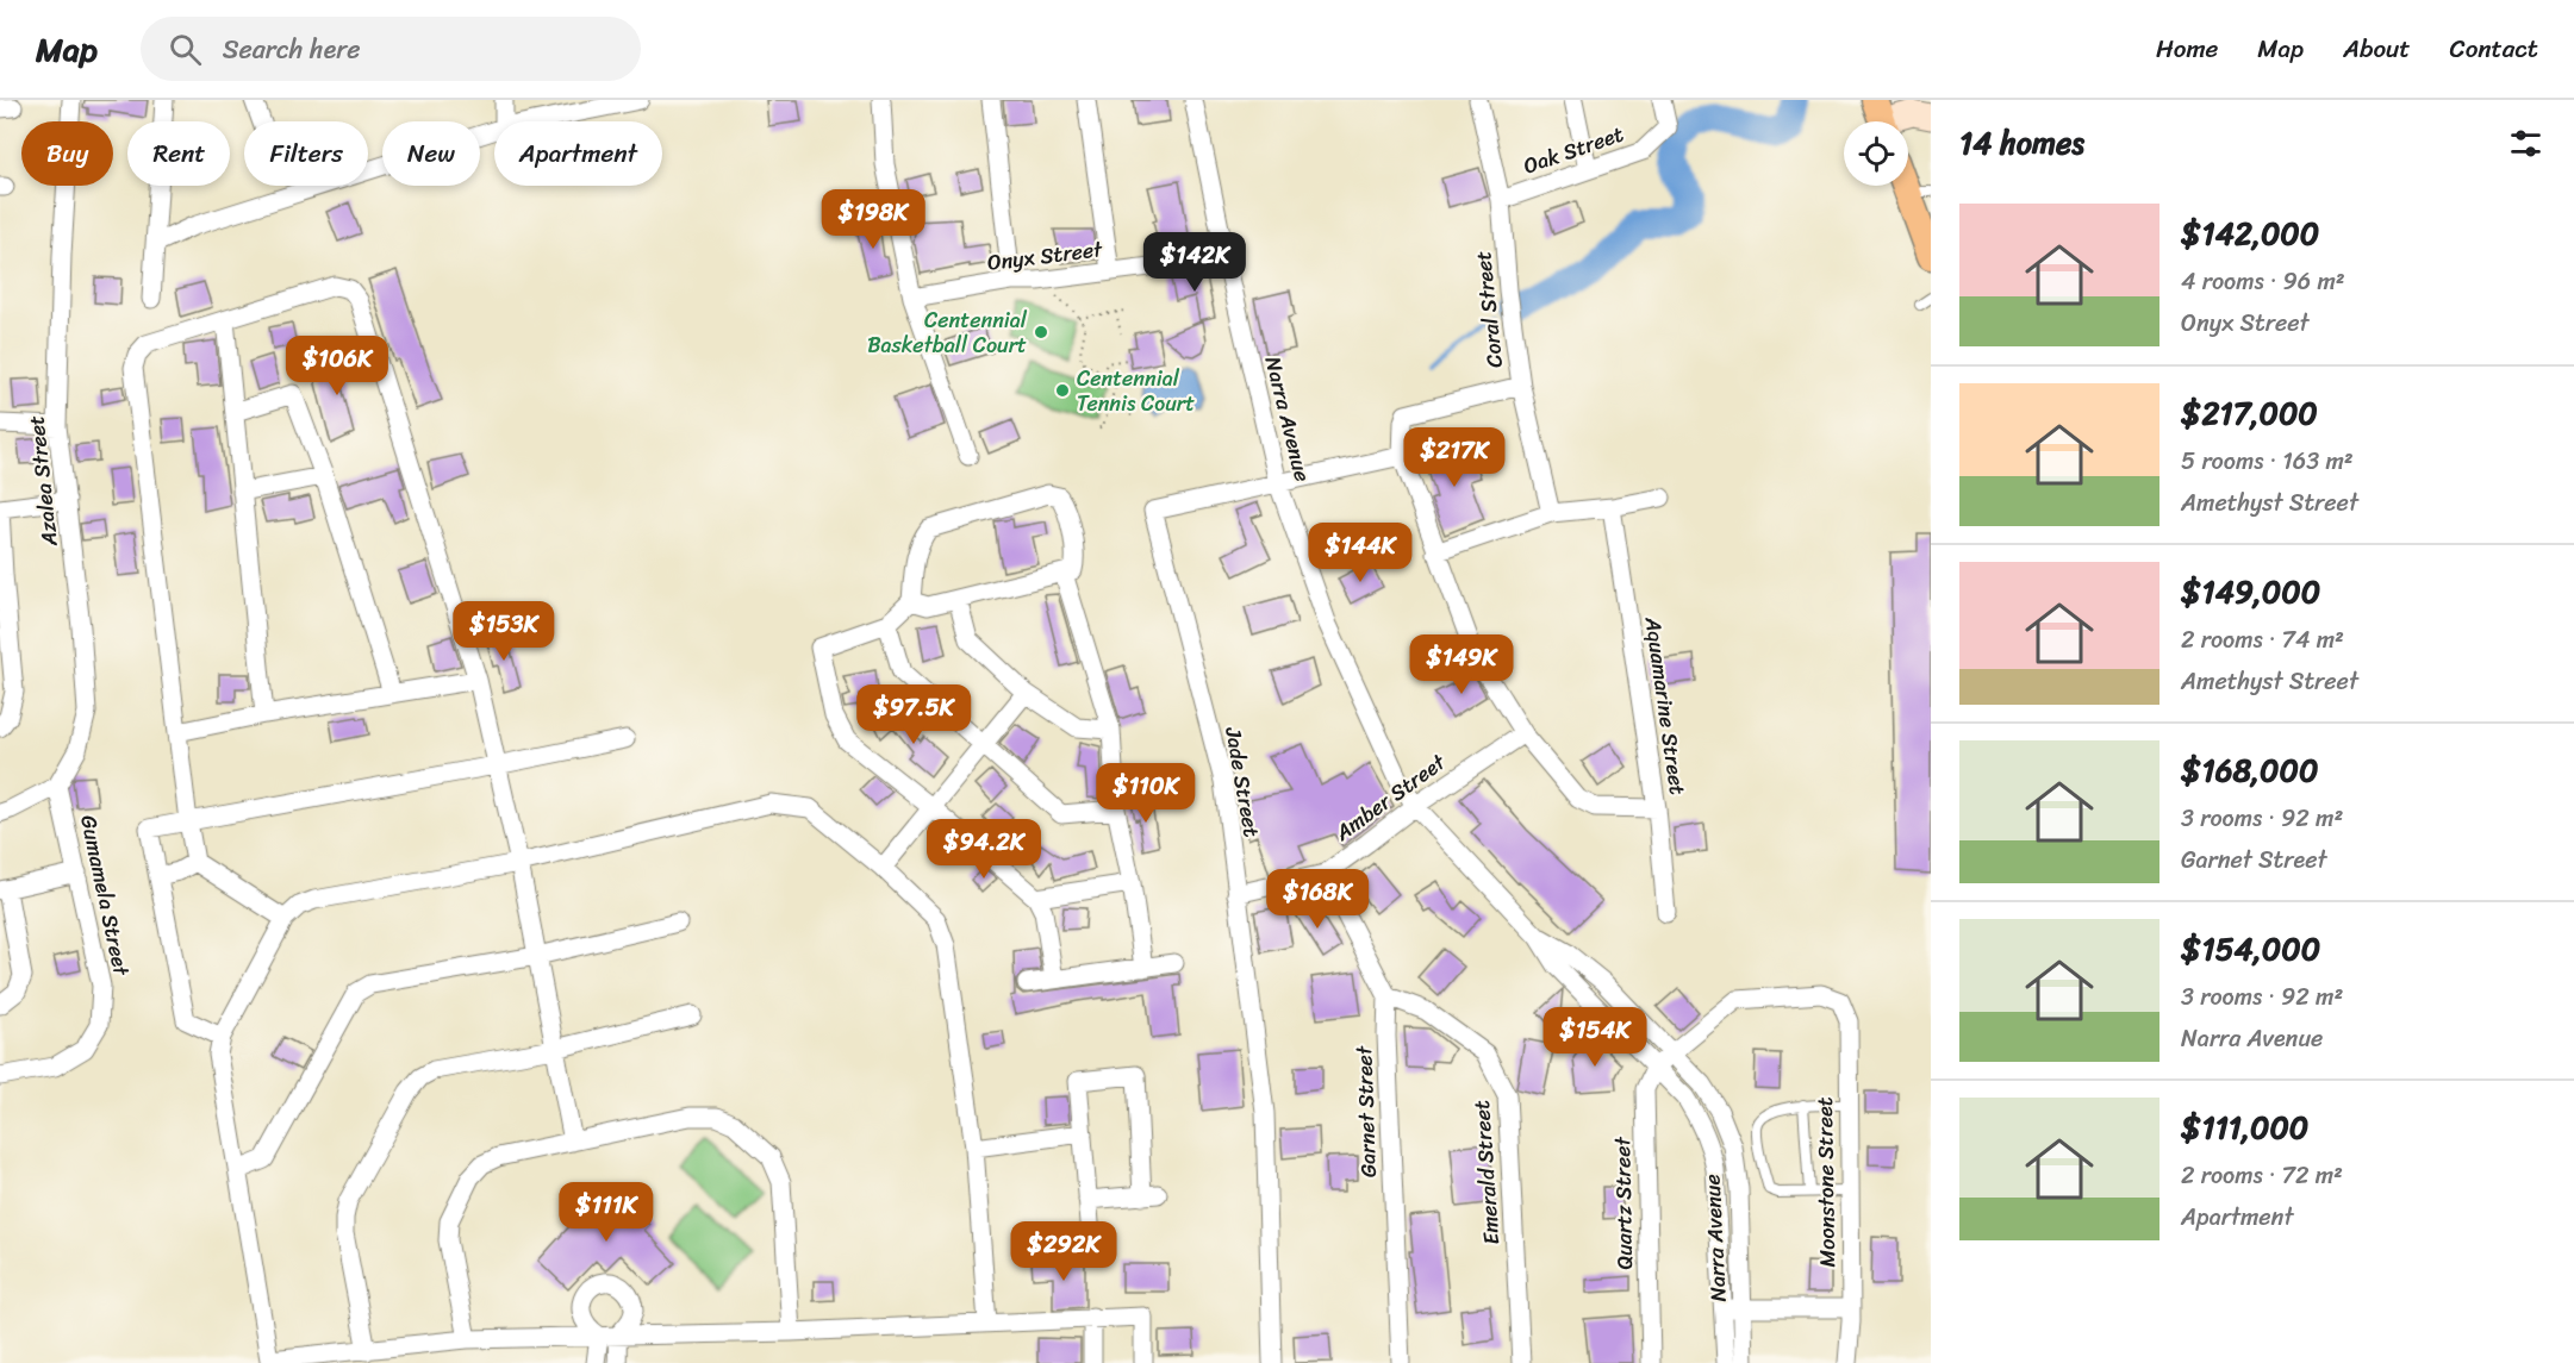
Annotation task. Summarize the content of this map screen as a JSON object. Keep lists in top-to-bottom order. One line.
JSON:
{"streets":{"street":["Oak Street","Onyx Street","Coral Street","Narra Avenue","Azalea Street","Aquamarine Street","Jade Street","Amber Street","Gumamela Street","Garnet Street","Emerald Street","Moonstone Street","Quartz Street"]},"crossings":[["Oak Street","Coral Street"],["Onyx Street","Narra Avenue"],["Narra Avenue","Jade Street"],["Narra Avenue","Amber Street"],["Narra Avenue","Quartz Street"],["Azalea Street","Gumamela Street"],["Jade Street","Amber Street"],["Amber Street","Garnet Street"],["Garnet Street","Emerald Street"],["Moonstone Street","Quartz Street"]],"places":["Centennial Basketball Court","Centennial Tennis Court"],"page":{"header":"Map","search":"Search here","nav":["Home","Map","About","Contact"],"heading":"14 homes","chip":["Buy","Rent","Filters","New","Apartment"],"list":[{"name":"$142,000","note":"4 rooms · 96 m² · Onyx Street"},{"name":"$217,000","note":"5 rooms · 163 m² · Amethyst Street"},{"name":"$149,000","note":"2 rooms · 74 m² · Amethyst Street"},{"name":"$168,000","note":"3 rooms · 92 m² · Garnet Street"},{"name":"$154,000","note":"3 rooms · 92 m² · Narra Avenue"},{"name":"$111,000","note":"2 rooms · 72 m² · Apartment"}],"price":["$198K","$142K","$106K","$217K","$144K","$153K","$149K","$97.5K","$110K","$94.2K","$168K","$154K","$111K","$292K"]}}
